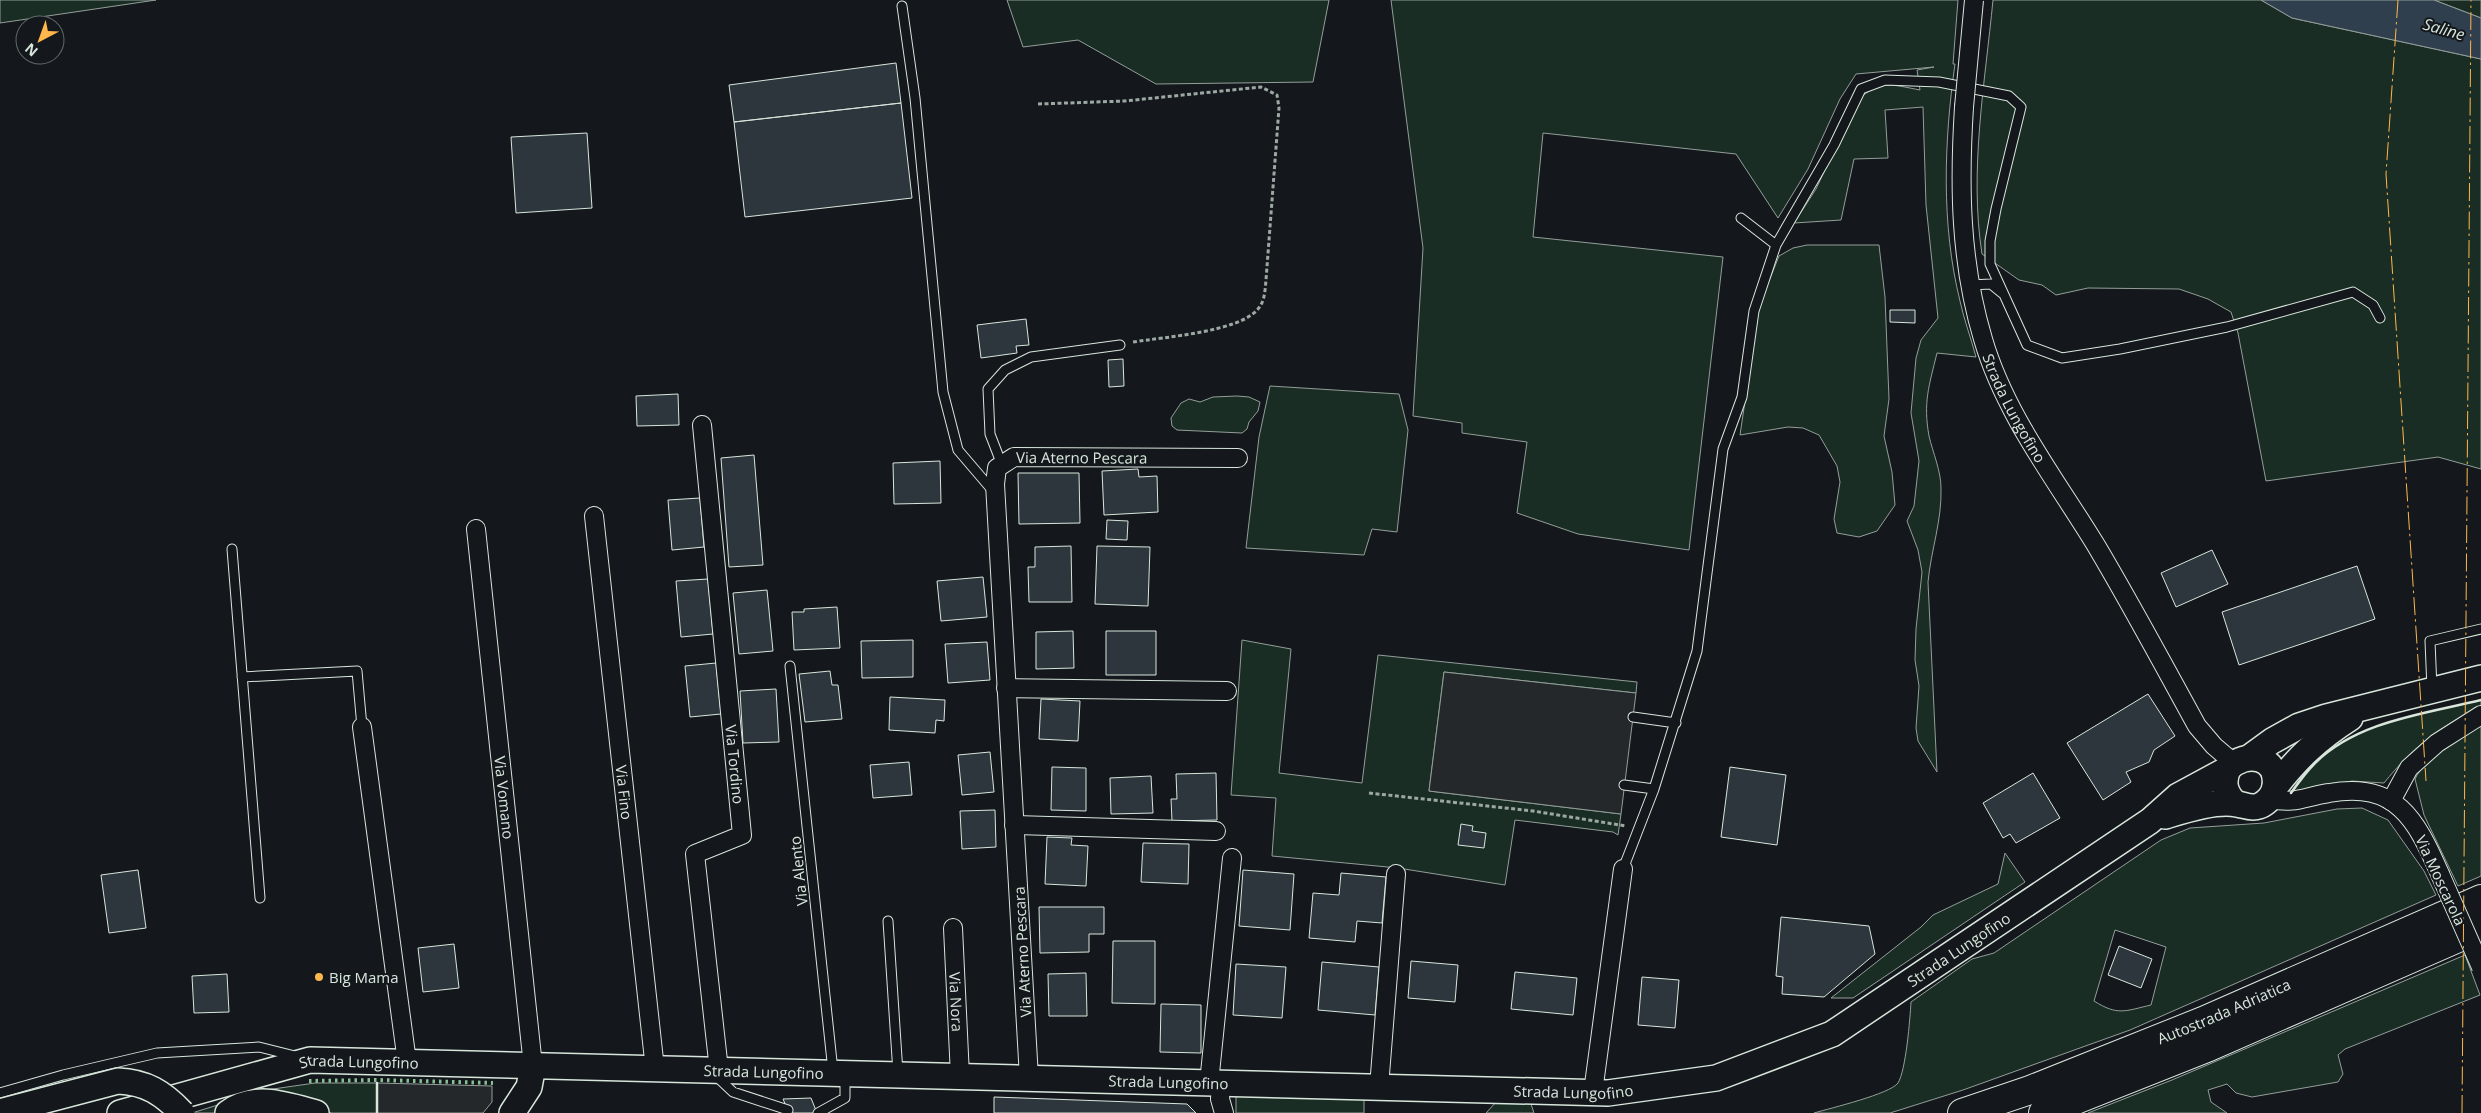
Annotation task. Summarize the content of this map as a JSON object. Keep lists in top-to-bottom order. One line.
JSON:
{"streets":{"highway":["Autostrada Adriatica"],"main road":["Strada Lungofino"],"street":["Via Aterno Pescara","Via Tordino","Via Fino","Via Vomano","Via Moscarola","Via Nora"],"lane":["Via Alento"]},"crossings":[["Strada Lungofino","Via Aterno Pescara"],["Strada Lungofino","Via Tordino"],["Strada Lungofino","Via Fino"],["Strada Lungofino","Via Vomano"],["Strada Lungofino","Via Alento"],["Strada Lungofino","Via Moscarola"],["Strada Lungofino","Via Nora"]],"water":["Saline"],"places":["Big Mama"],"north":"bottom left"}
